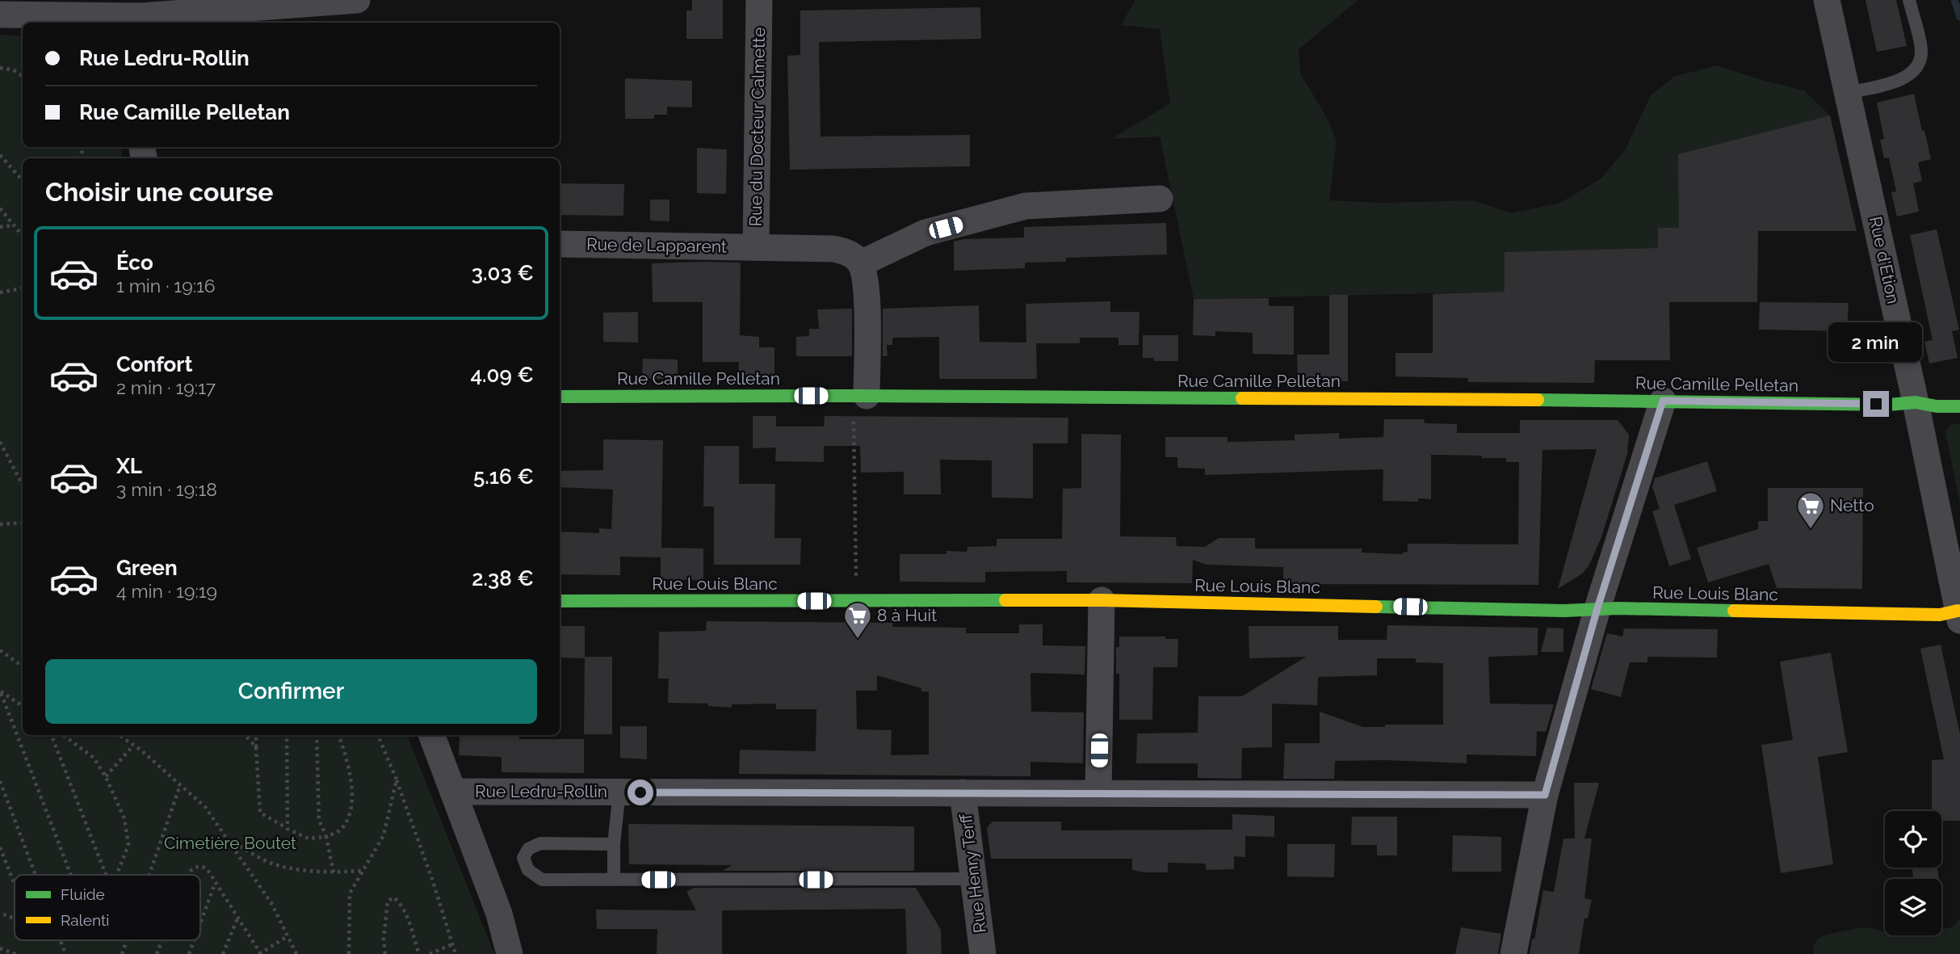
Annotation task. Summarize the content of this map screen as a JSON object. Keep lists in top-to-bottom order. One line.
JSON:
{"streets":{"street":["Rue du Docteur Calmette","Rue de Lapparent","Rue d'Etion","Rue Camille Pelletan","Rue Louis Blanc","Rue Ledru-Rollin","Rue Henry Terff"]},"crossings":[["Rue du Docteur Calmette","Rue de Lapparent"],["Rue d'Etion","Rue Camille Pelletan"],["Rue d'Etion","Rue Louis Blanc"],["Rue Ledru-Rollin","Rue Henry Terff"]],"parks":["Cimetière Boutet"],"places":{"supermarket":["Netto","8 à Huit"]},"legend":["Fluide","Ralenti"],"page":{"banner":["Rue Ledru-Rollin","Rue Camille Pelletan"],"heading":"Choisir une course","list":[{"name":"Éco","note":"1 min · 19:16","value":"3.03 €"},{"name":"Confort","note":"2 min · 19:17","value":"4.09 €"},{"name":"XL","note":"3 min · 19:18","value":"5.16 €"},{"name":"Green","note":"4 min · 19:19","value":"2.38 €"}],"bubble":"2 min","buttons":"Confirmer"}}
